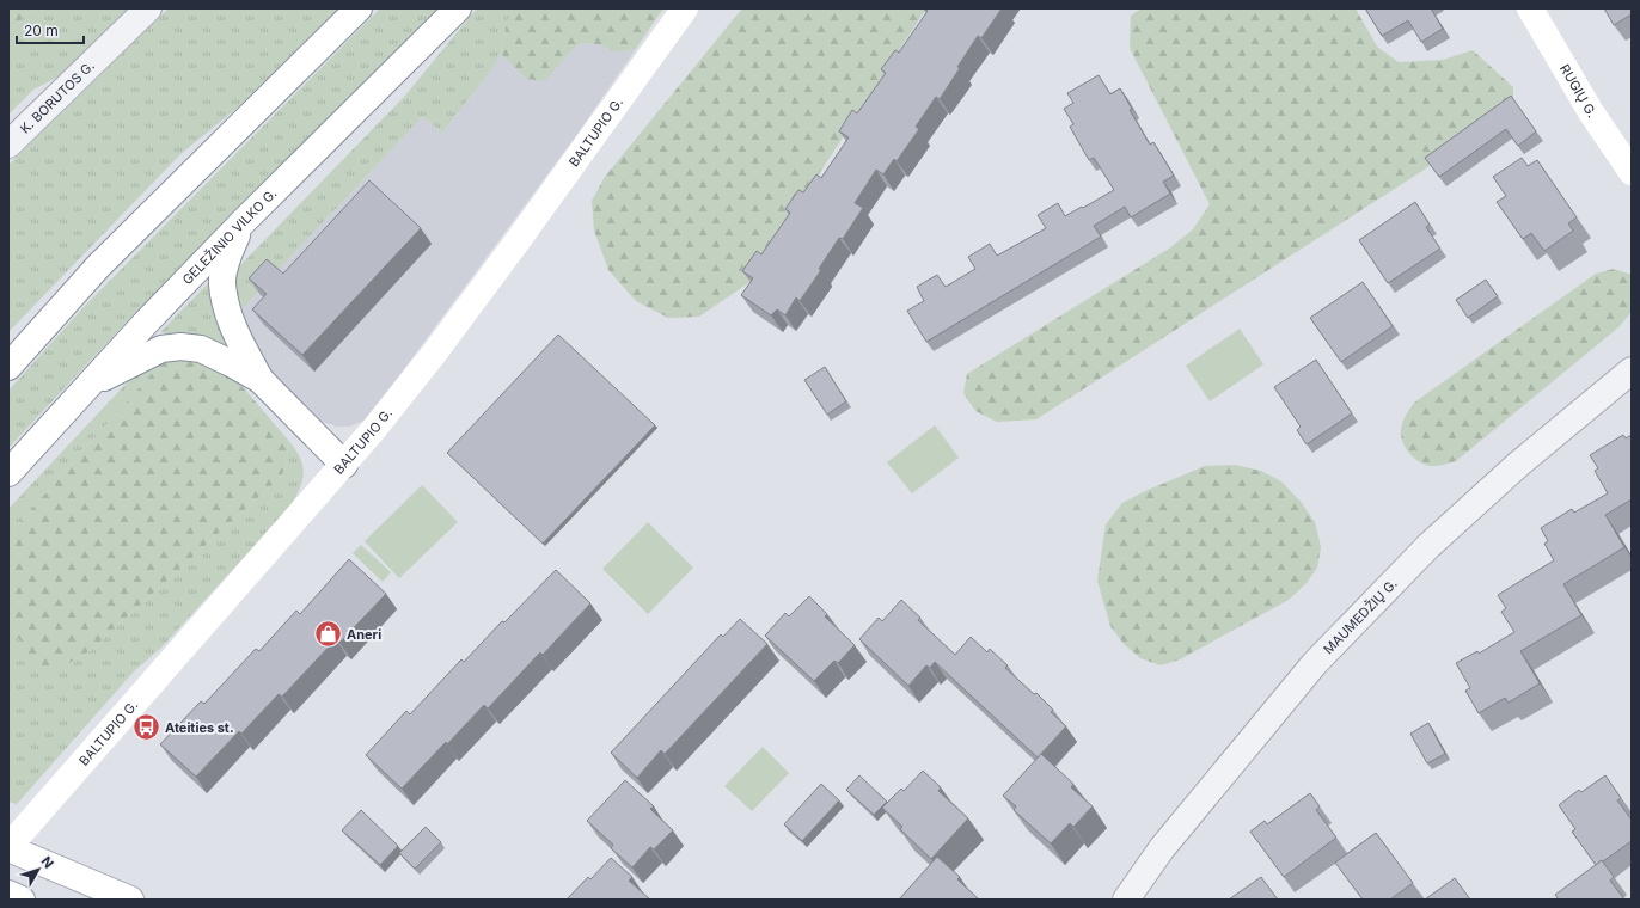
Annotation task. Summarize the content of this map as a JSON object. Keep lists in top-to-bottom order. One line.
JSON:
{"streets":{"main road":["RUGIŲ G.","BALTUPIO G.","GELEŽINIO VILKO G."],"street":["K. BORUTOS G.","MAUMEDŽIŲ G."]},"places":{"shop":["Aneri"],"bus stop":["Ateities st."]},"scale_bar":"20 m","north":"top right"}
